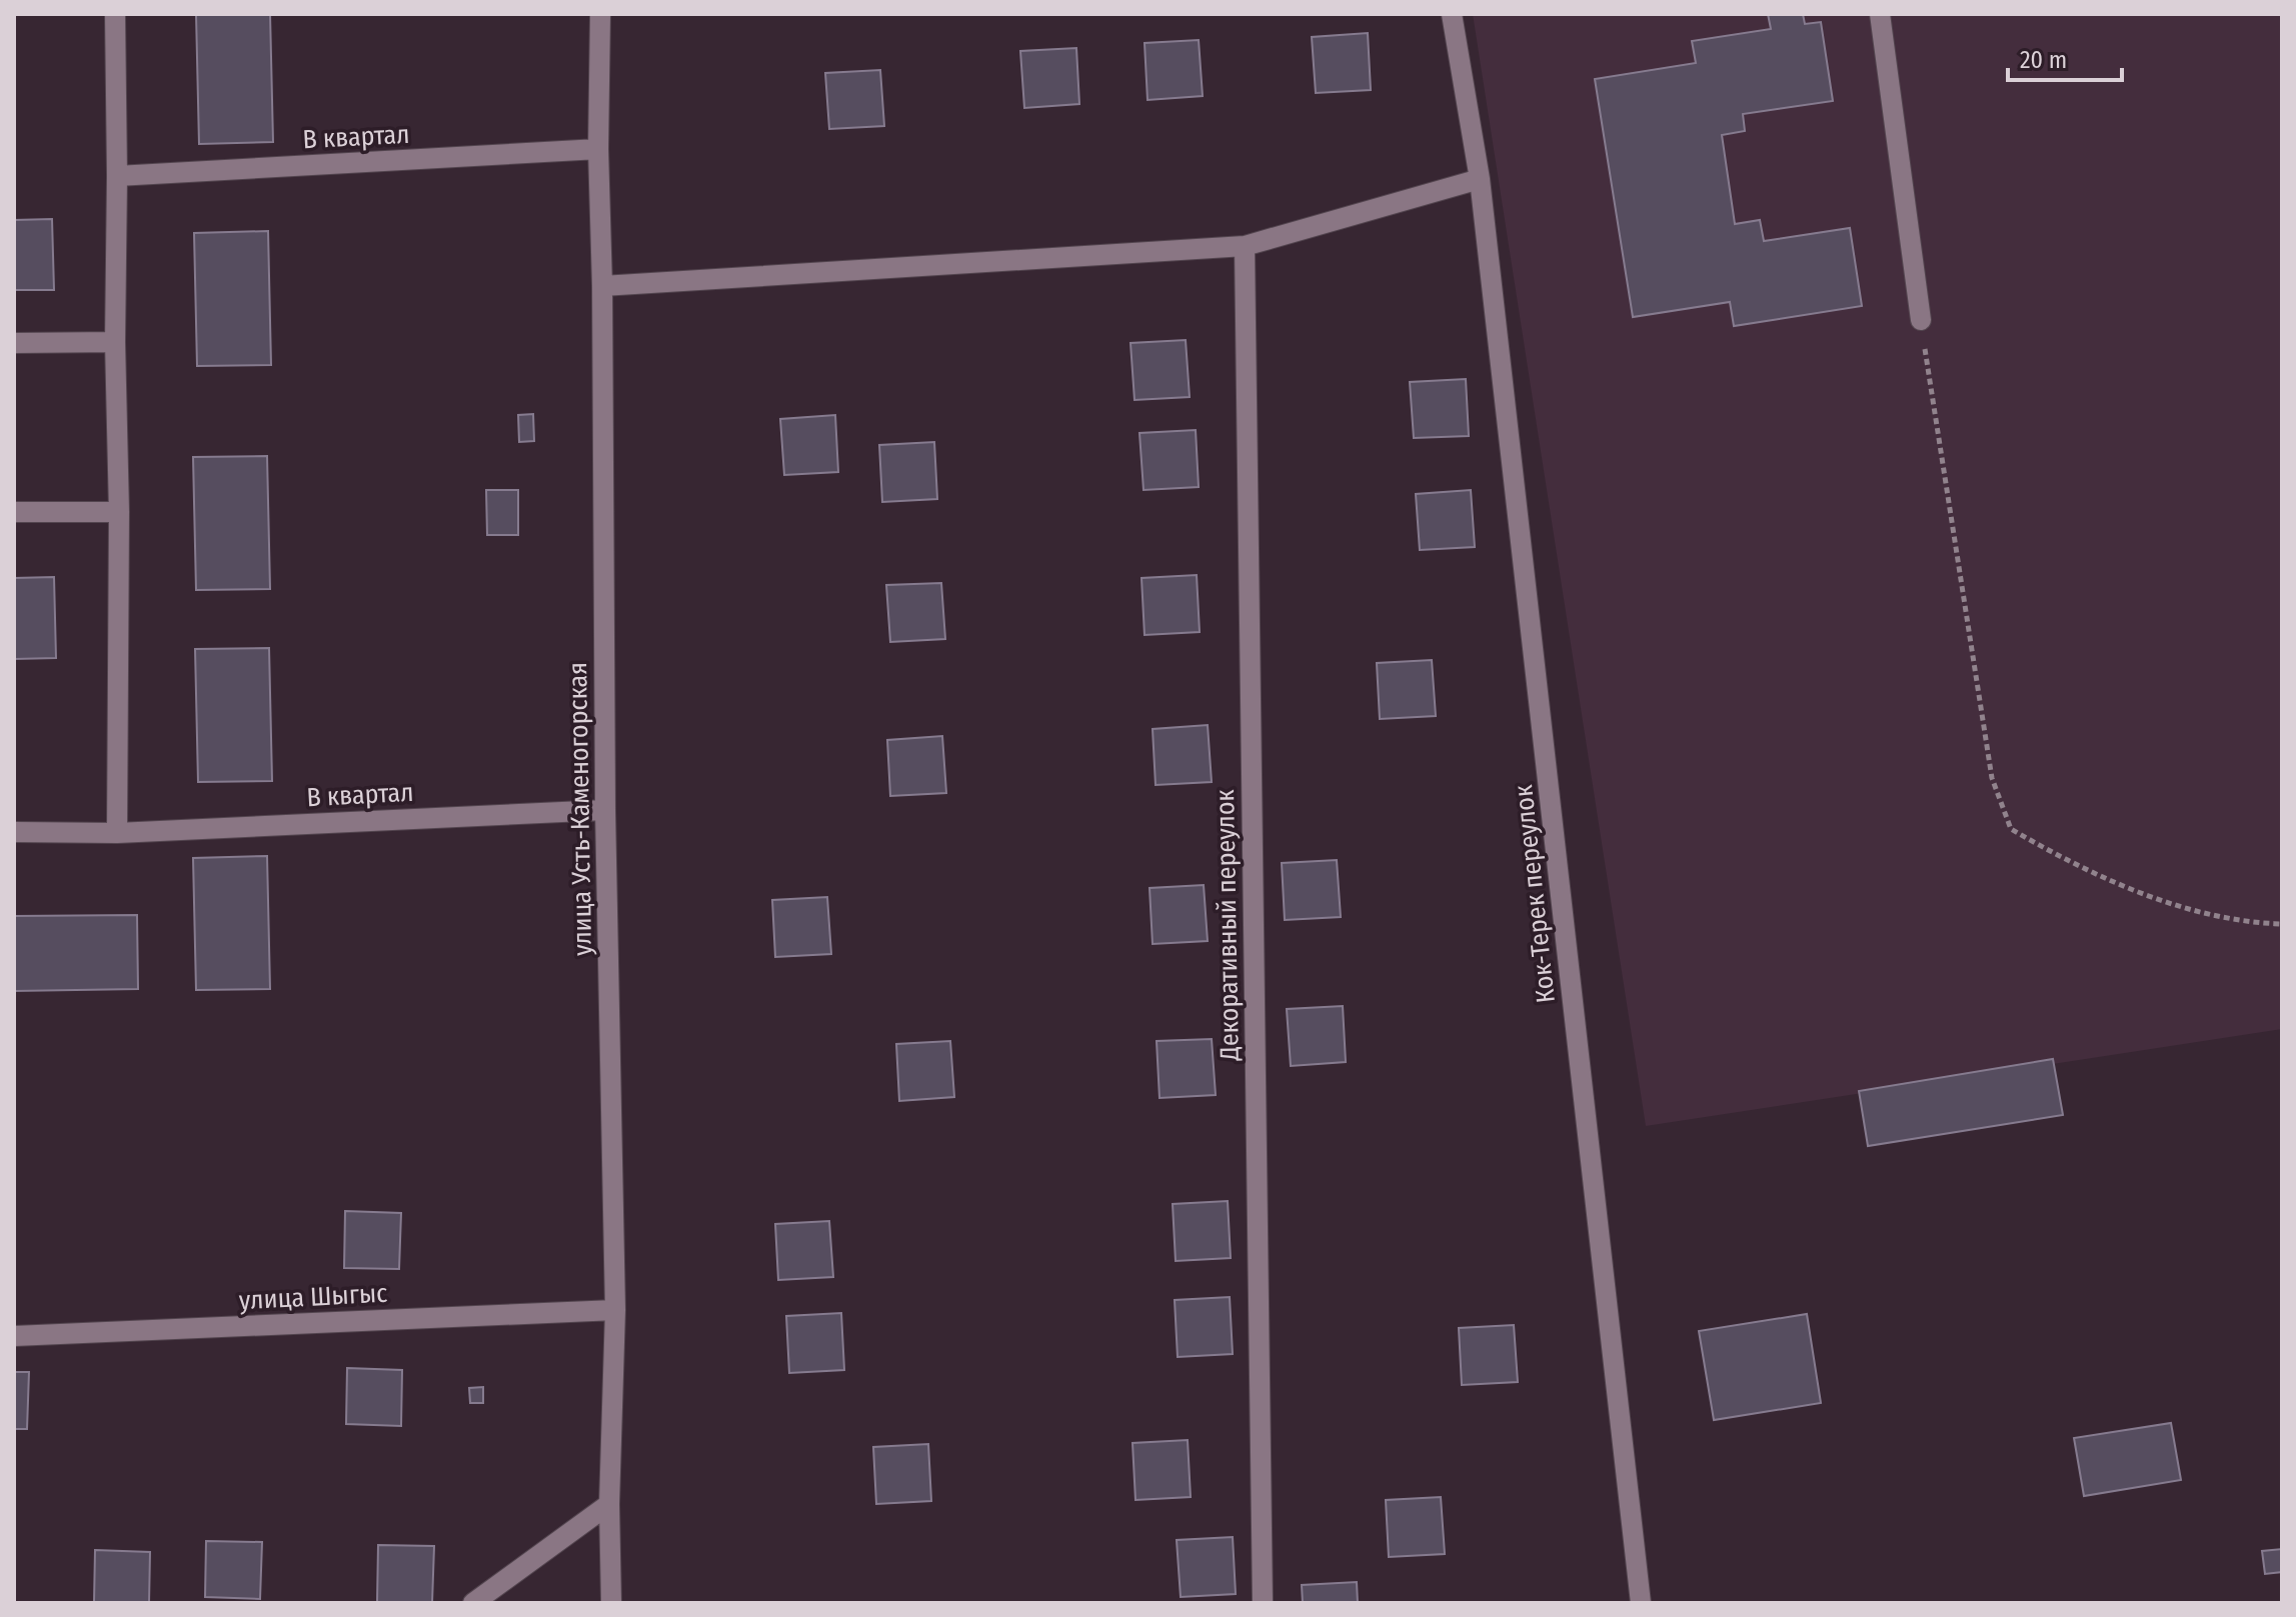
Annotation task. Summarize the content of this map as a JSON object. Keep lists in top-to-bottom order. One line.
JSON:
{"streets":{"street":["В квартал","улица Усть-Каменогорская","Кок-Терек переулок","Декоративный переулок","улица Шыгыс"]},"crossings":[["В квартал","улица Усть-Каменогорская"],["улица Усть-Каменогорская","улица Шыгыс"]],"scale_bar":"20 m"}
